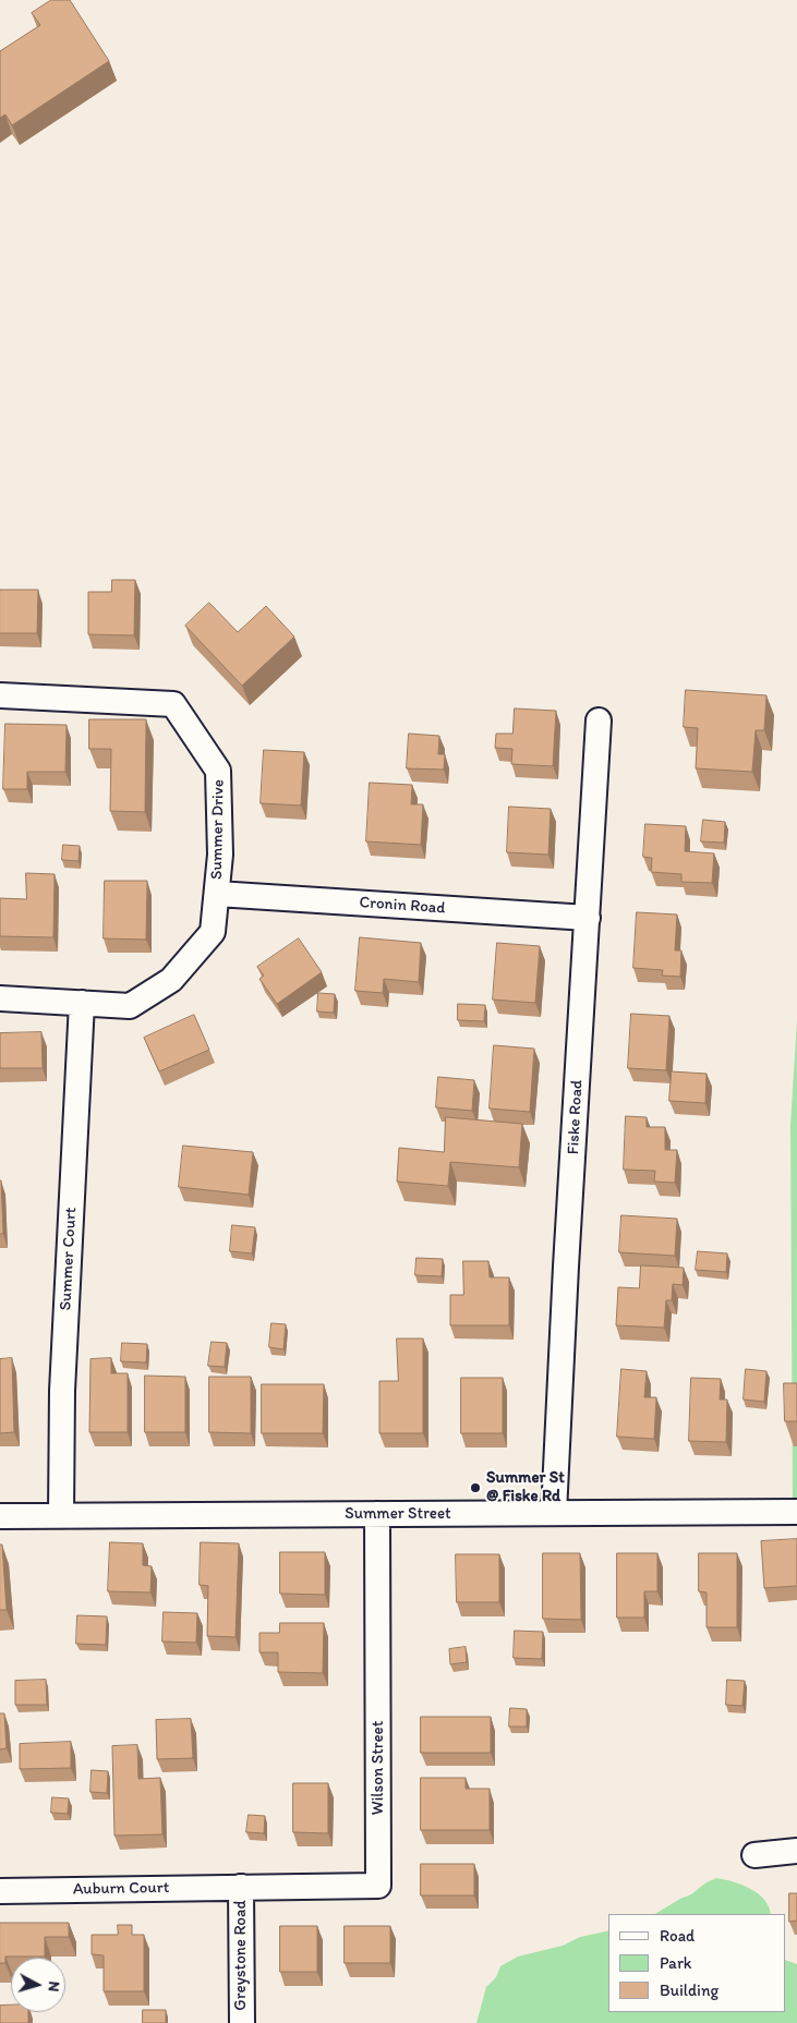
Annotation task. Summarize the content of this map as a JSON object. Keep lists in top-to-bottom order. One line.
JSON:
{"streets":{"street":["Summer Drive","Cronin Road","Fiske Road","Summer Court","Summer Street","Wilson Street","Auburn Court","Greystone Road"]},"crossings":[["Summer Drive","Cronin Road"],["Summer Drive","Summer Court"],["Cronin Road","Fiske Road"],["Fiske Road","Summer Street"],["Summer Court","Summer Street"],["Summer Street","Wilson Street"],["Wilson Street","Auburn Court"],["Wilson Street","Greystone Road"],["Auburn Court","Greystone Road"]],"places":["Summer St @ Fiske Rd"],"legend":["Road","Park","Building"],"north":"right"}
